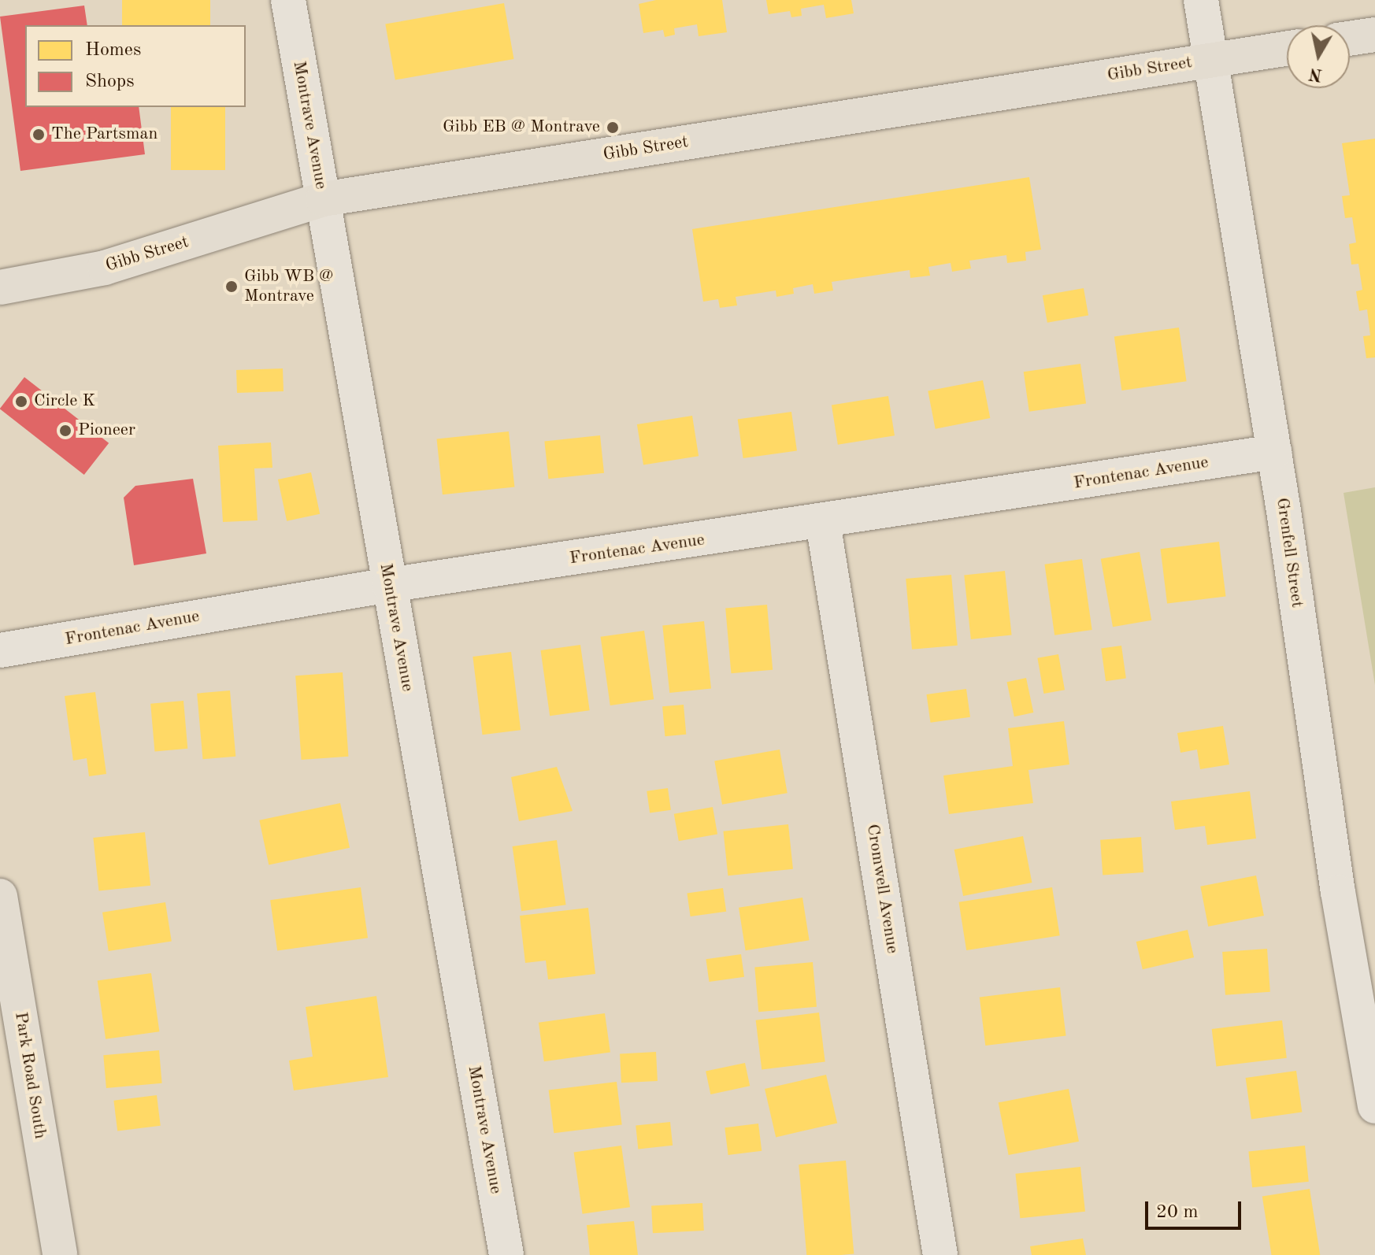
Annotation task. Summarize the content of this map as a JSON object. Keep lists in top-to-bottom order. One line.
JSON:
{"streets":{"main road":["Gibb Street","Park Road South"],"street":["Montrave Avenue","Frontenac Avenue","Grenfell Street","Cromwell Avenue"]},"crossings":[["Gibb Street","Montrave Avenue"],["Gibb Street","Grenfell Street"],["Montrave Avenue","Frontenac Avenue"],["Frontenac Avenue","Grenfell Street"],["Frontenac Avenue","Cromwell Avenue"]],"places":["Gibb EB @ Montrave","The Partsman","Gibb WB @ Montrave","Circle K","Pioneer"],"legend":["Homes","Shops"],"scale_bar":"20 m","north":"bottom"}
